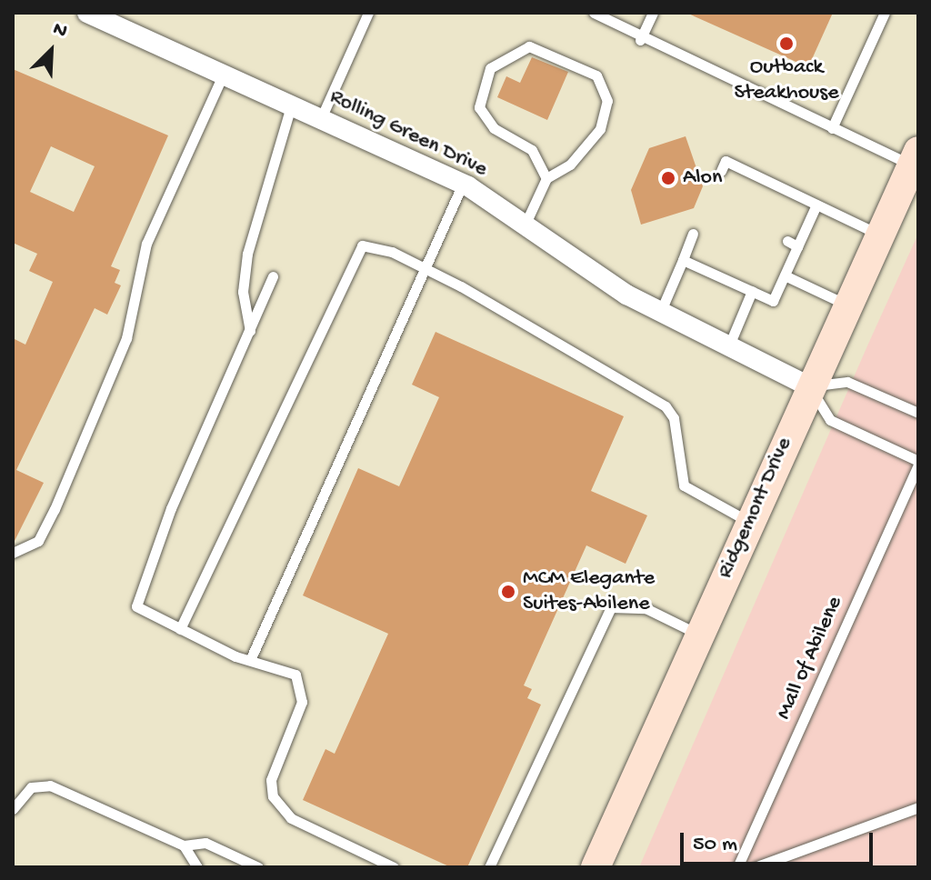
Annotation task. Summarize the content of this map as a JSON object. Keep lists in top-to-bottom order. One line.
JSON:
{"streets":{"street":["Rolling Green Drive","Ridgemont Drive"],"lane":["Mall of Abilene"]},"crossings":[["Rolling Green Drive","Ridgemont Drive"],["Rolling Green Drive","Mall of Abilene"],["Ridgemont Drive","Mall of Abilene"]],"places":["Outback Steakhouse","Alon","MCM Elegante Suites-Abilene"],"scale_bar":"50 m","north":"top right"}
